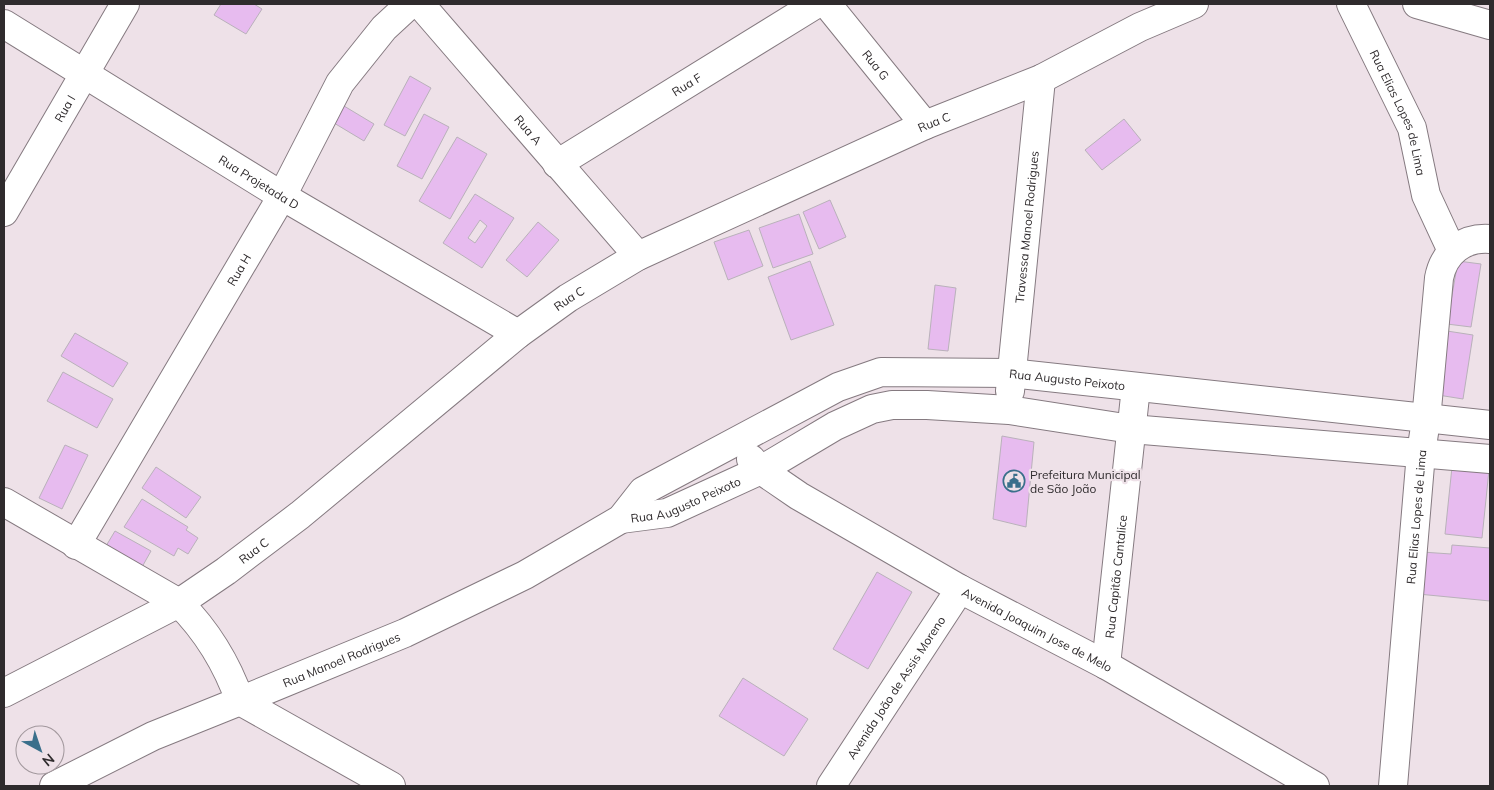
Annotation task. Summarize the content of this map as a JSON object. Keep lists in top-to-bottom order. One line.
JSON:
{"streets":{"street":["Rua G","Rua F","Rua I","Rua Elias Lopes de Lima","Rua C","Rua A","Rua Projetada D","Travessa Manoel Rodrigues","Rua H","Rua Augusto Peixoto","Rua Capitão Cantalice","Avenida Joaquim Jose de Melo","Rua Manoel Rodrigues","Avenida João de Assis Moreno"]},"crossings":[["Rua G","Rua C"],["Rua F","Rua A"],["Rua I","Rua Projetada D"],["Rua Elias Lopes de Lima","Rua Augusto Peixoto"],["Rua C","Rua A"],["Rua C","Rua Projetada D"],["Rua C","Travessa Manoel Rodrigues"],["Rua Projetada D","Rua H"],["Travessa Manoel Rodrigues","Rua Augusto Peixoto"],["Rua Augusto Peixoto","Rua Capitão Cantalice"],["Rua Augusto Peixoto","Avenida Joaquim Jose de Melo"],["Rua Augusto Peixoto","Rua Manoel Rodrigues"],["Rua Capitão Cantalice","Avenida Joaquim Jose de Melo"],["Avenida Joaquim Jose de Melo","Avenida João de Assis Moreno"]],"places":{"public building":["Prefeitura Municipal de São João"]},"north":"bottom right"}
